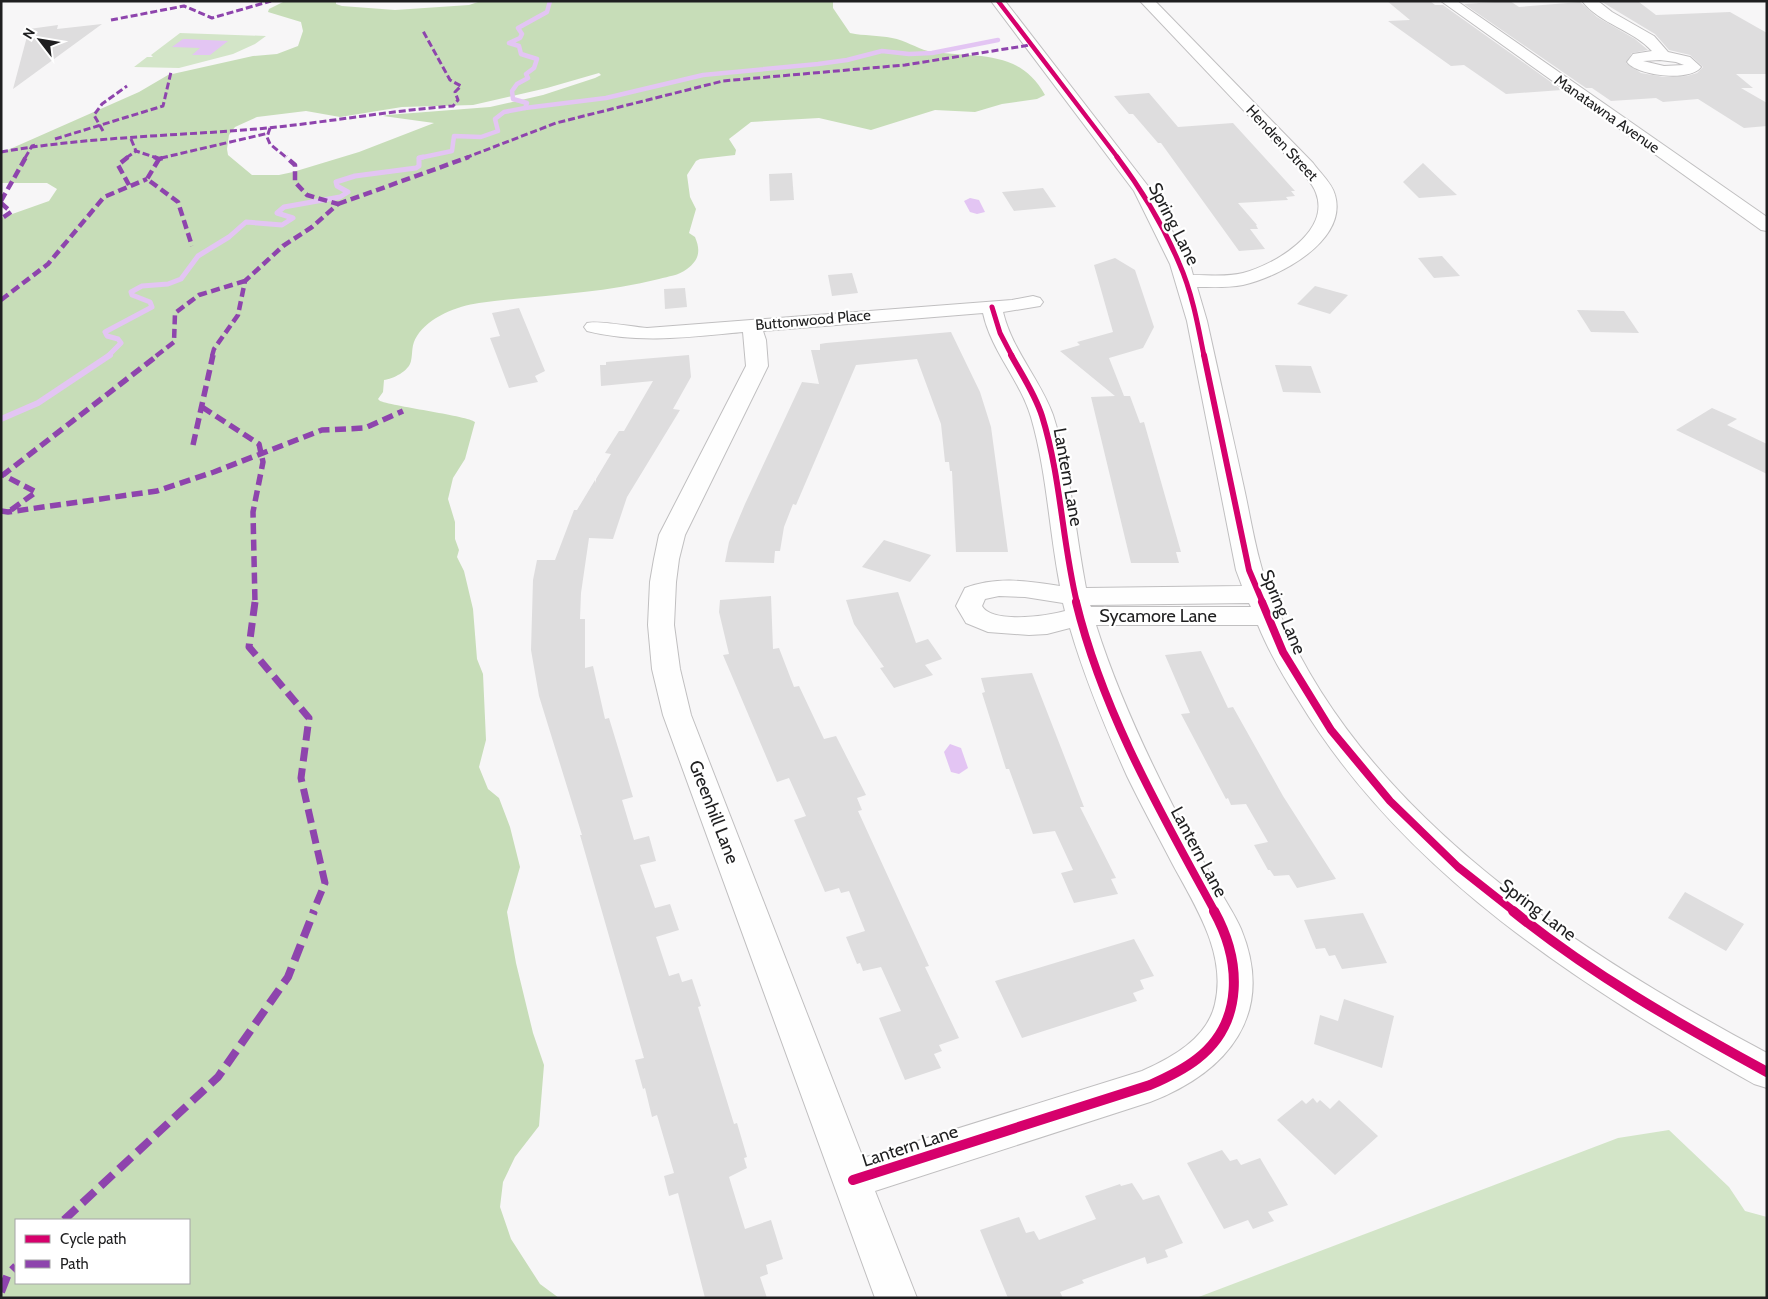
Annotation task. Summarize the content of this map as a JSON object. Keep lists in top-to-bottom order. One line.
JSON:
{"streets":{"street":["Manatawna Avenue","Hendren Street","Spring Lane","Buttonwood Place","Lantern Lane","Sycamore Lane","Greenhill Lane"]},"crossings":[["Hendren Street","Spring Lane"],["Spring Lane","Sycamore Lane"],["Buttonwood Place","Lantern Lane"],["Buttonwood Place","Greenhill Lane"],["Lantern Lane","Sycamore Lane"],["Lantern Lane","Greenhill Lane"]],"legend":["Cycle path","Path"],"north":"top left"}
